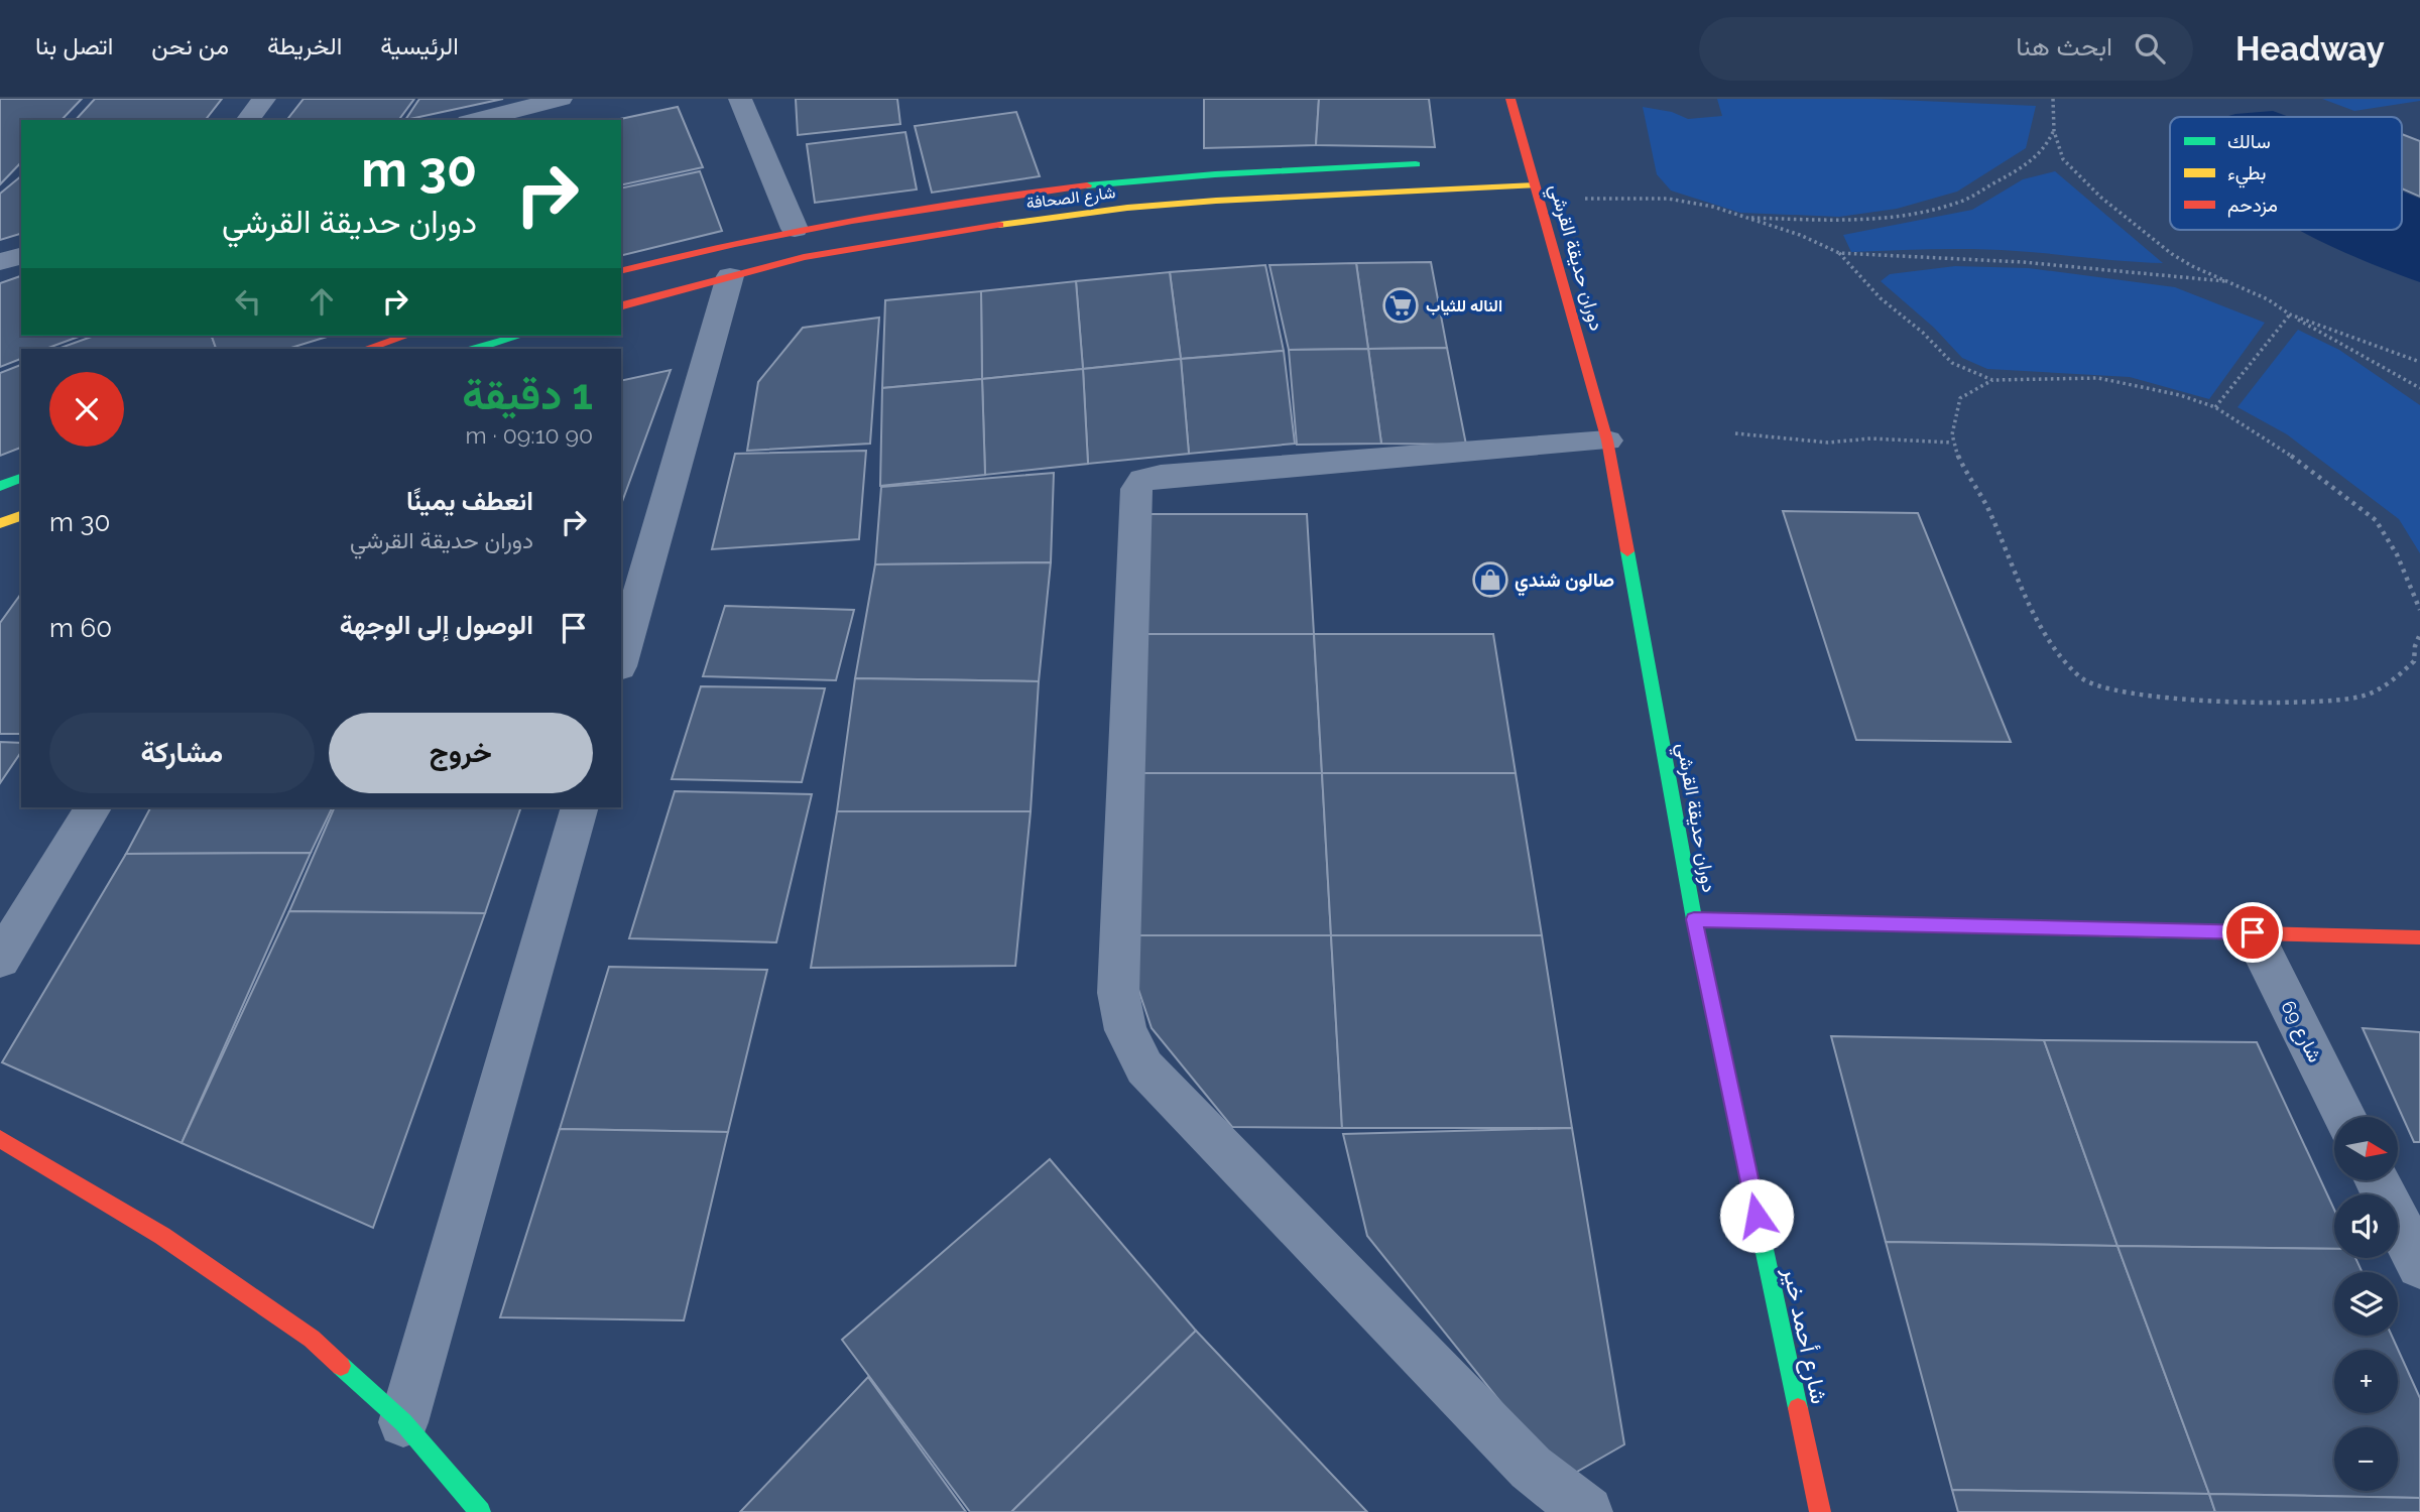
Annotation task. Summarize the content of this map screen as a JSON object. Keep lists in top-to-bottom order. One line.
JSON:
{"streets":{"main road":["شارع الصحافة","دوران حديقة القرشي","شارع أحمد خير"],"street":["شارع 69"]},"crossings":[["شارع الصحافة","دوران حديقة القرشي"],["دوران حديقة القرشي","شارع 69"],["دوران حديقة القرشي","شارع أحمد خير"]],"places":{"supermarket":["الناله للثياب"],"shop":["صالون شندي"]},"legend":["سالك","بطيء","مزدحم"],"north":"right","page":{"header":"Headway","search":"ابحث هنا","nav":["الرئيسية","الخريطة","من نحن","اتصل بنا"],"turn":["30 m","دوران حديقة القرشي"],"heading":["1 دقيقة","90 m · 09:10"],"list":[{"name":"انعطف يمينًا","note":"دوران حديقة القرشي","value":"30 m"},{"name":"الوصول إلى الوجهة","value":"60 m"}],"buttons":["خروج","مشاركة"],"map_buttons":["+","−"]}}
